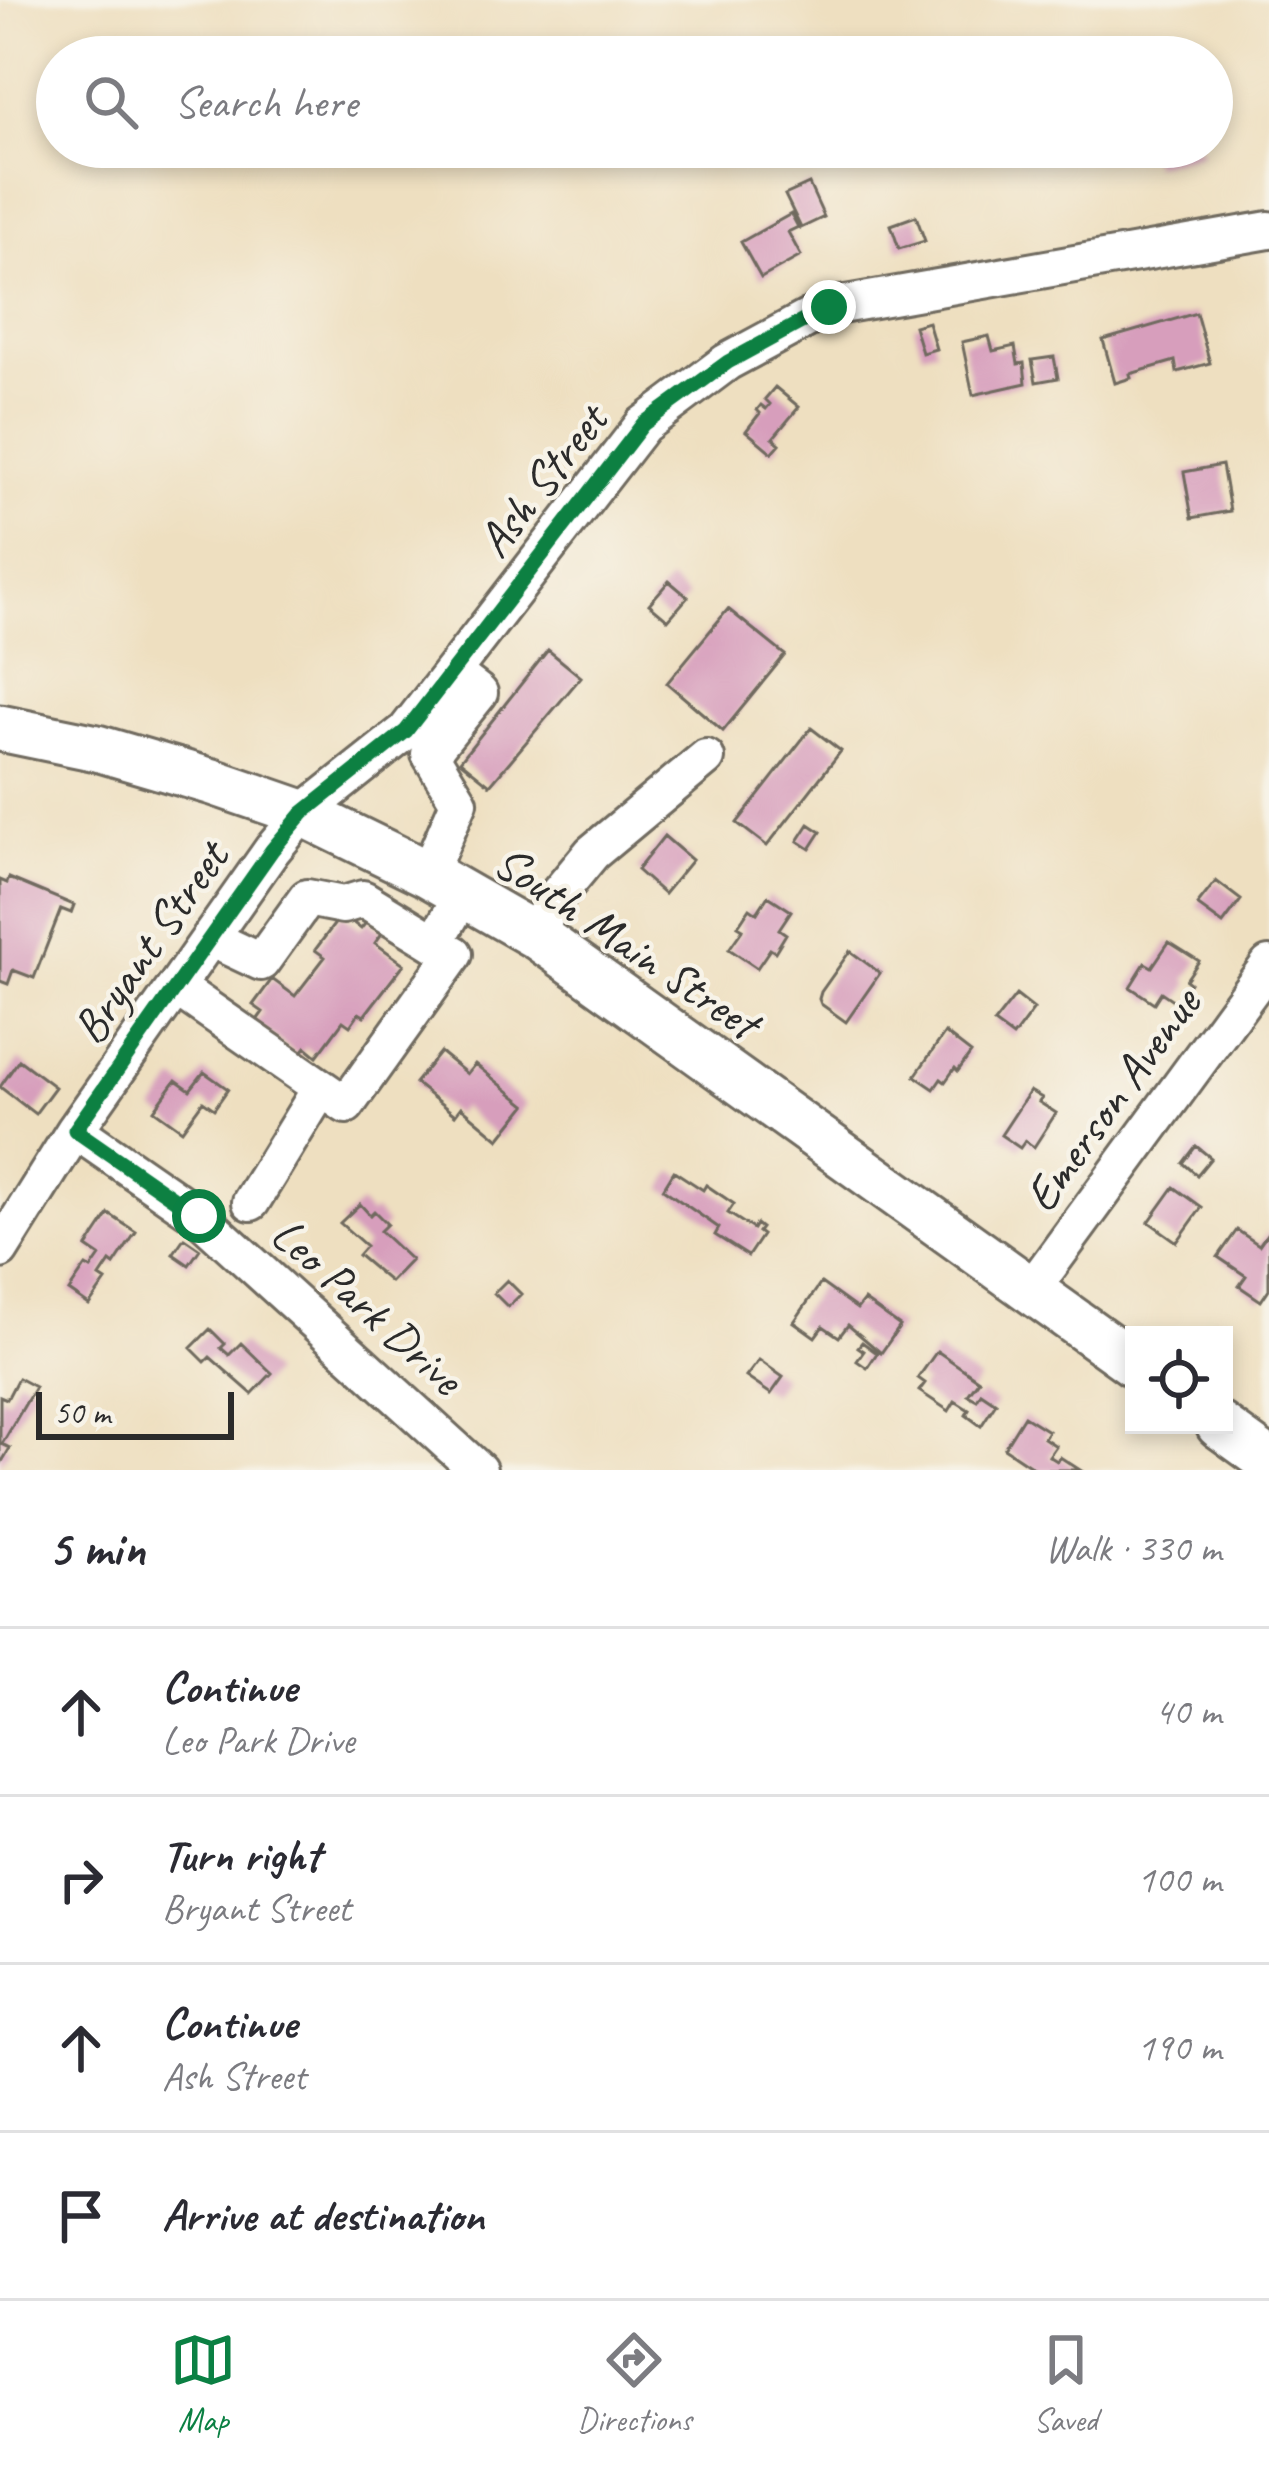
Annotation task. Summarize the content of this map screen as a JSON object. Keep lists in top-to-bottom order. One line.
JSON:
{"streets":{"main road":["South Main Street"],"street":["Ash Street","Bryant Street","Emerson Avenue","Leo Park Drive"]},"crossings":[["Ash Street","South Main Street"],["Ash Street","Bryant Street"],["South Main Street","Bryant Street"],["South Main Street","Emerson Avenue"],["Bryant Street","Leo Park Drive"]],"scale_bar":"50 m","page":{"search":"Search here","scale":"50 m","heading":["5 min","Walk · 330 m"],"list":[["Continue","Leo Park Drive","40 m"],["Turn right","Bryant Street","100 m"],["Continue","Ash Street","190 m"],"Arrive at destination"],"nav":["Map","Directions","Saved"]}}
